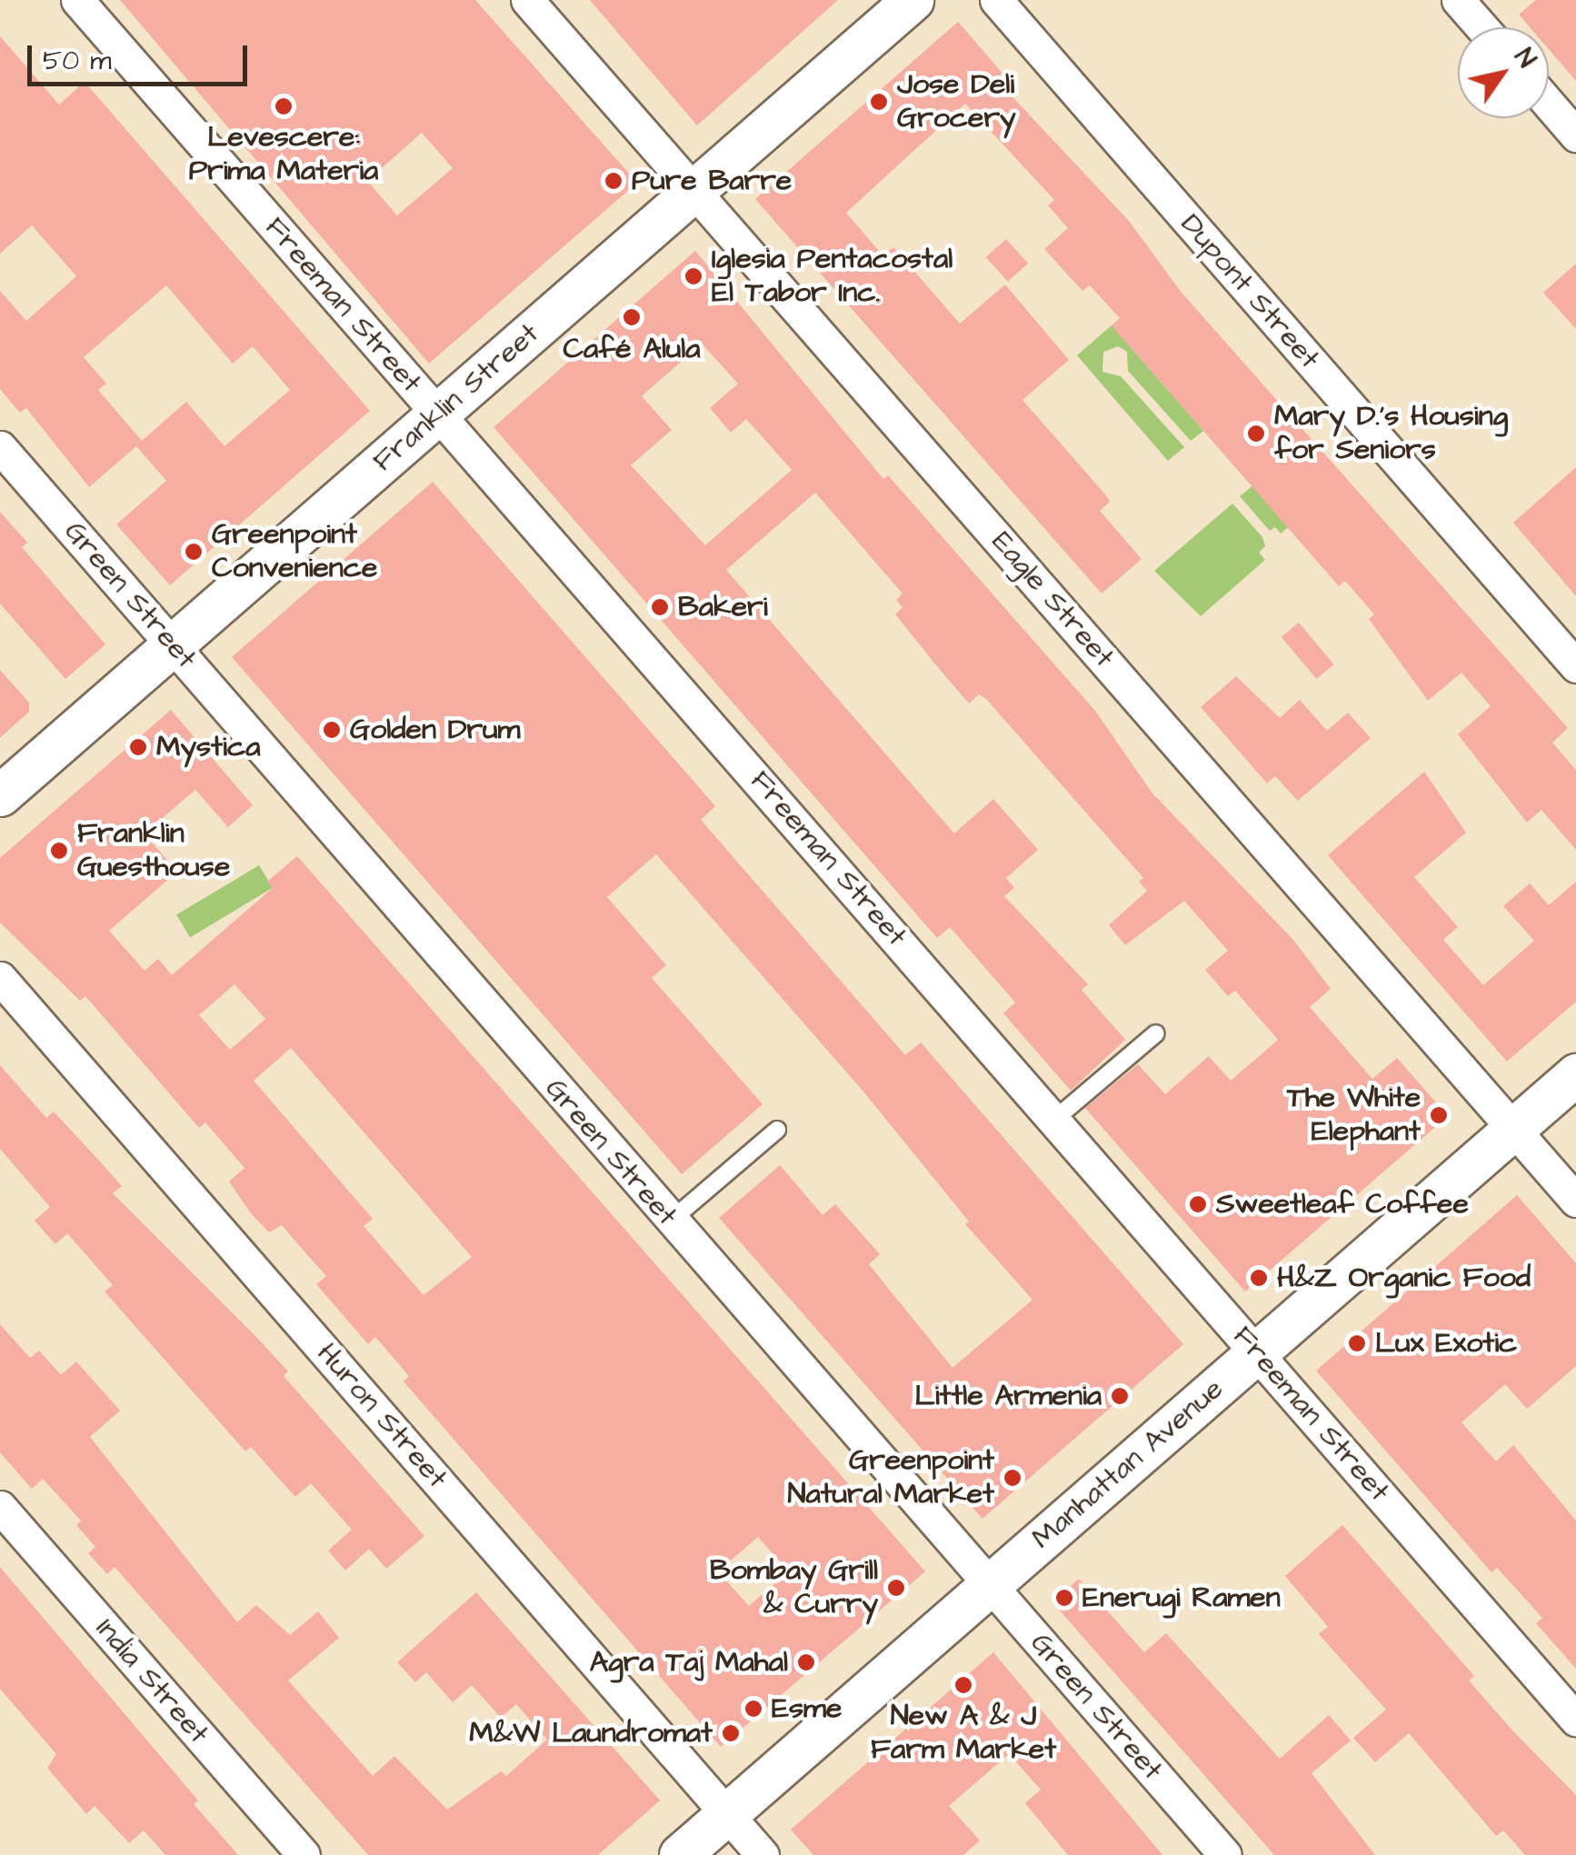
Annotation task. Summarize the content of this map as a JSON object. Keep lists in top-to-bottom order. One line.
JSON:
{"streets":{"street":["Dupont Street","Freeman Street","Franklin Street","Green Street","Eagle Street","Huron Street","Manhattan Avenue","India Street"]},"crossings":[["Freeman Street","Franklin Street"],["Freeman Street","Manhattan Avenue"],["Franklin Street","Green Street"],["Franklin Street","Eagle Street"],["Green Street","Manhattan Avenue"],["Eagle Street","Manhattan Avenue"],["Huron Street","Manhattan Avenue"]],"places":["Jose Deli Grocery","Levescere: Prima Materia","Pure Barre","Iglesia Pentacostal El Tabor Inc.","Café Alula","Mary D.'s Housing for Seniors","Greenpoint Convenience","Bakeri","Golden Drum","Mystica","Franklin Guesthouse","The White Elephant","Sweetleaf Coffee","H&Z Organic Food","Lux Exotic","Little Armenia","Greenpoint Natural Market","Bombay Grill & Curry","Enerugi Ramen","Agra Taj Mahal","New A & J Farm Market","Esme","M&W Laundromat"],"scale_bar":"50 m","north":"top right"}
